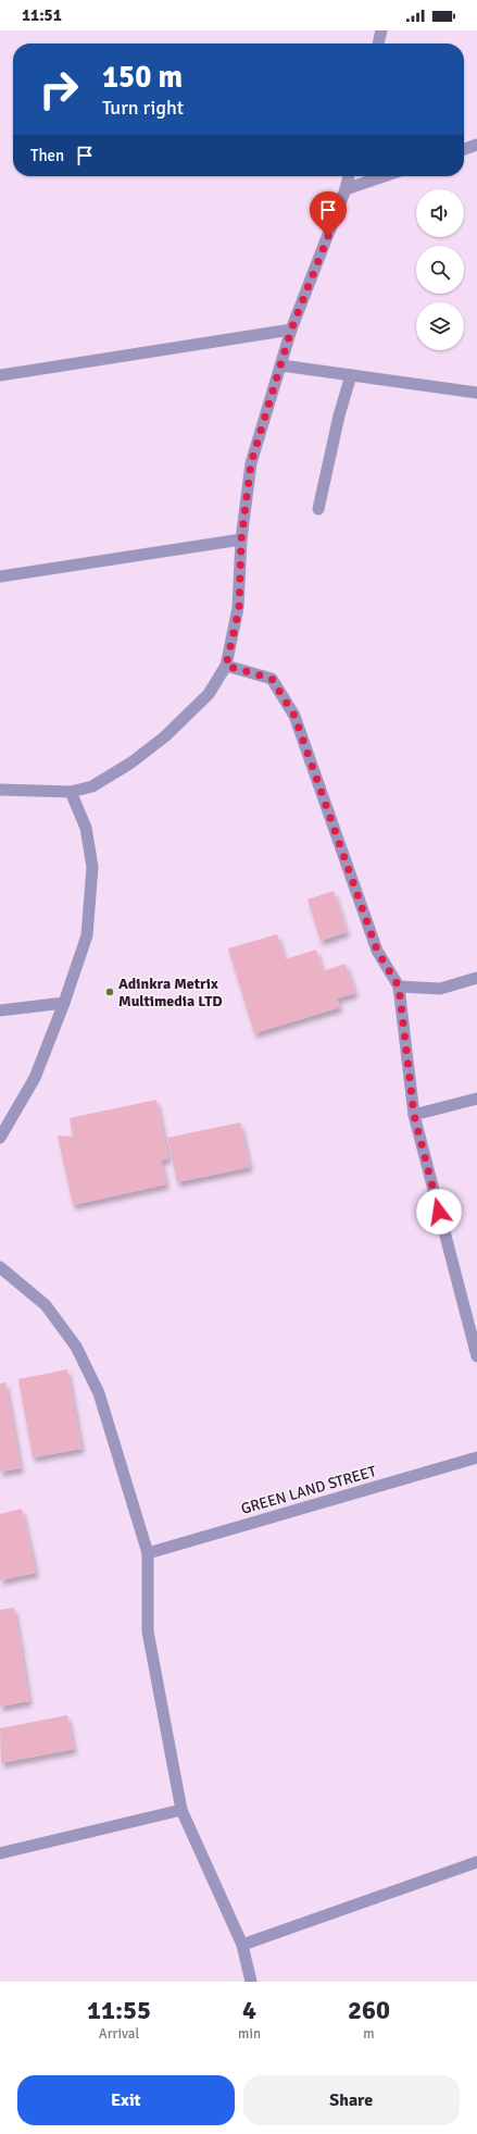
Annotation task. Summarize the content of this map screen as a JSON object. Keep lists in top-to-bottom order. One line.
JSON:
{"streets":{"street":["GREEN LAND STREET"]},"places":["Adinkra Metrix Multimedia LTD"],"page":{"status":"11:51","turn":["150 m","Turn right"],"then":"Then","eta":["11:55","Arrival","4","min","260","m"],"buttons":["Exit","Share"]}}
